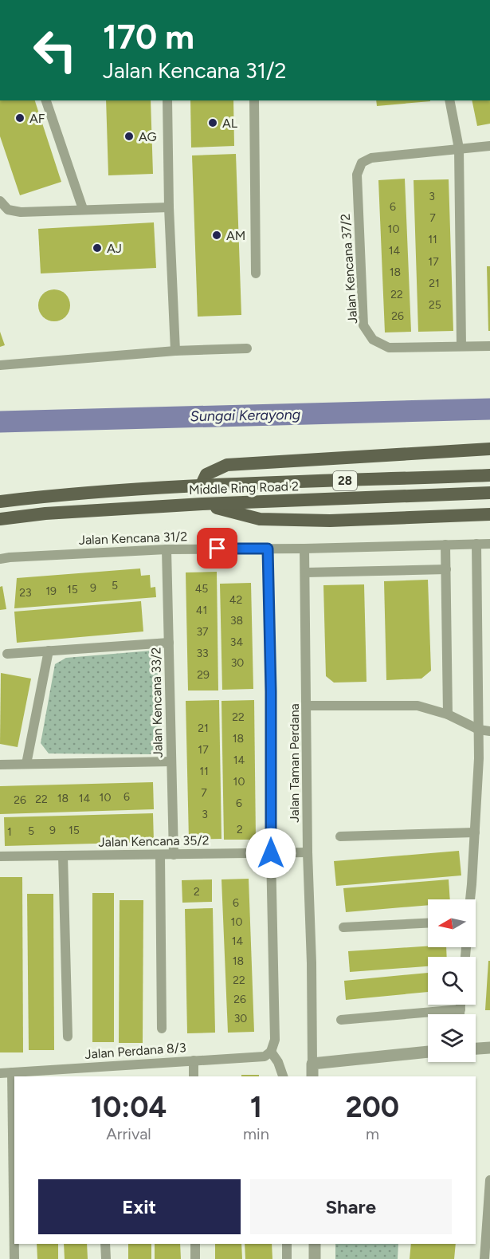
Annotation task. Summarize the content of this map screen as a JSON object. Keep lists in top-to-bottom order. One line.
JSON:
{"streets":{"highway":["28","Middle Ring Road 2"],"street":["Jalan Kencana 37/2","Jalan Kencana 31/2","Jalan Kencana 33/2","Jalan Taman Perdana","Jalan Kencana 35/2","Jalan Perdana 8/3"]},"crossings":[["Jalan Kencana 31/2","Jalan Kencana 33/2"],["Jalan Kencana 31/2","Jalan Taman Perdana"],["Jalan Kencana 33/2","Jalan Kencana 35/2"],["Jalan Taman Perdana","Jalan Kencana 35/2"]],"water":["Sungai Kerayong"],"places":["AF","AL","AG","AM","AJ"],"house_numbers":["3","6","7","10","11","14","17","18","21","22","25","26","5","9","45","15","19","23","42","41","38","37","34","33","30","29","22","21","18","17","14","11","10","7","6","10","18","14","22","26","6","3","2","9","15","5","1","2","6","10","14","18","22","26","30"],"north":"left","page":{"turn":["170 m","Jalan Kencana 31/2"],"eta":["10:04","Arrival","1","min","200","m"],"buttons":["Exit","Share"]}}
